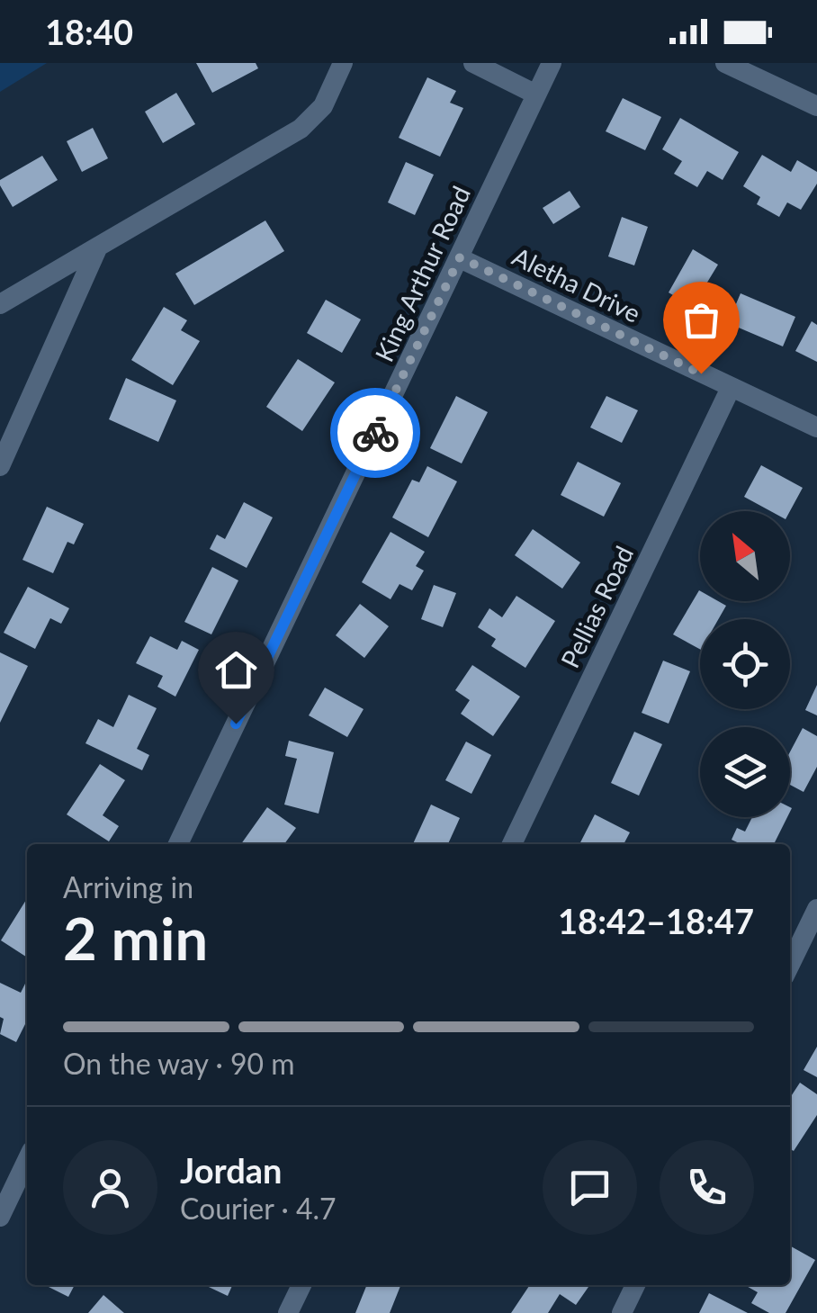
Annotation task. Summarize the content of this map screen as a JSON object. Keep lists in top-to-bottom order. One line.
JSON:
{"streets":{"street":["King Arthur Road","Aletha Drive","Pellias Road"]},"crossings":[["King Arthur Road","Aletha Drive"],["Aletha Drive","Pellias Road"]],"north":"top left","page":{"status":"18:40","heading":["2 min","Arriving in","18:42–18:47"],"panel":["Jordan","Courier · 4.7"],"bar":"On the way · 90 m"}}
